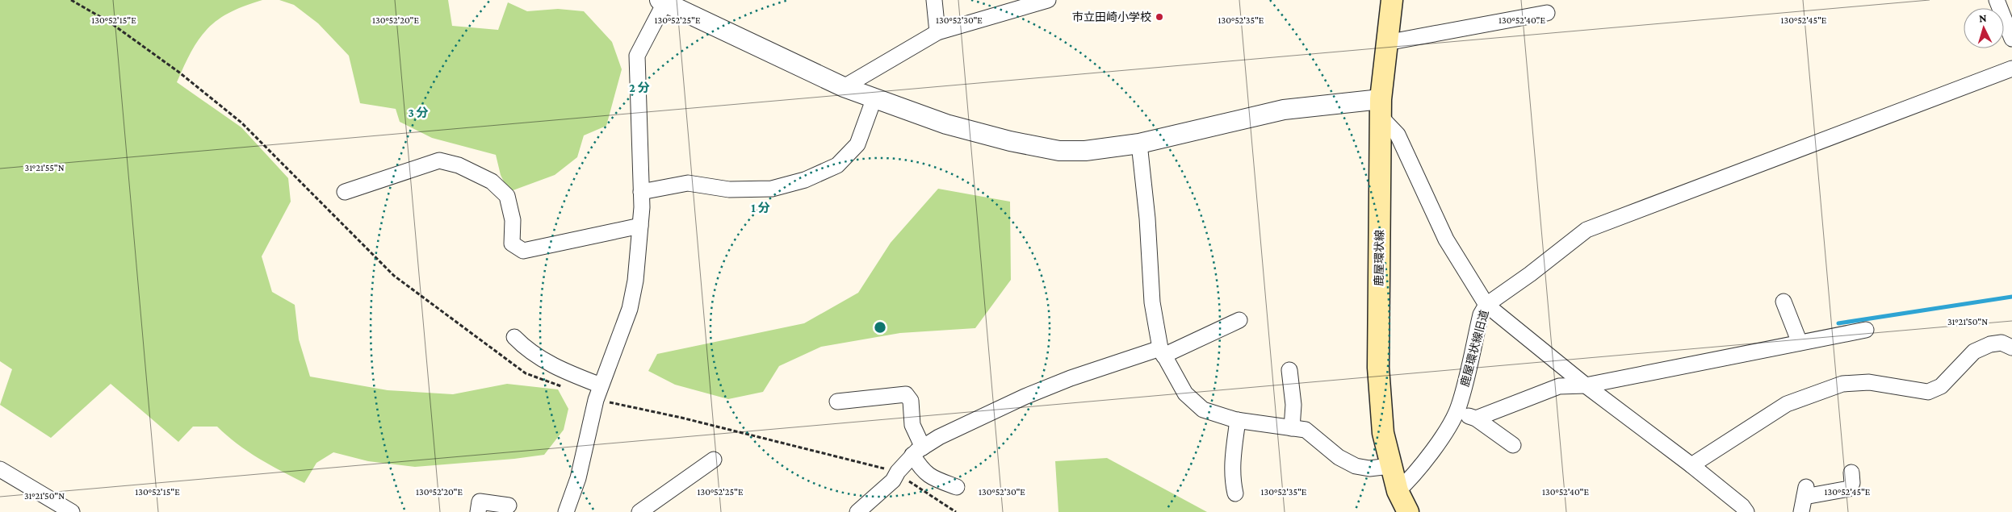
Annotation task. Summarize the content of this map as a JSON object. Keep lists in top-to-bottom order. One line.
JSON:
{"streets":{"main road":["鹿屋環状線"],"street":["鹿屋環状線旧道"]},"crossings":[["鹿屋環状線","鹿屋環状線旧道"]],"places":["市立田崎小学校"],"north":"top","coordinates":["130°52'15\"E","130°52'20\"E","130°52'25\"E","130°52'30\"E","130°52'35\"E","130°52'40\"E","130°52'45\"E","31°21'55\"N","31°21'50\"N"],"rings":["2 分","3 分","1 分"]}
